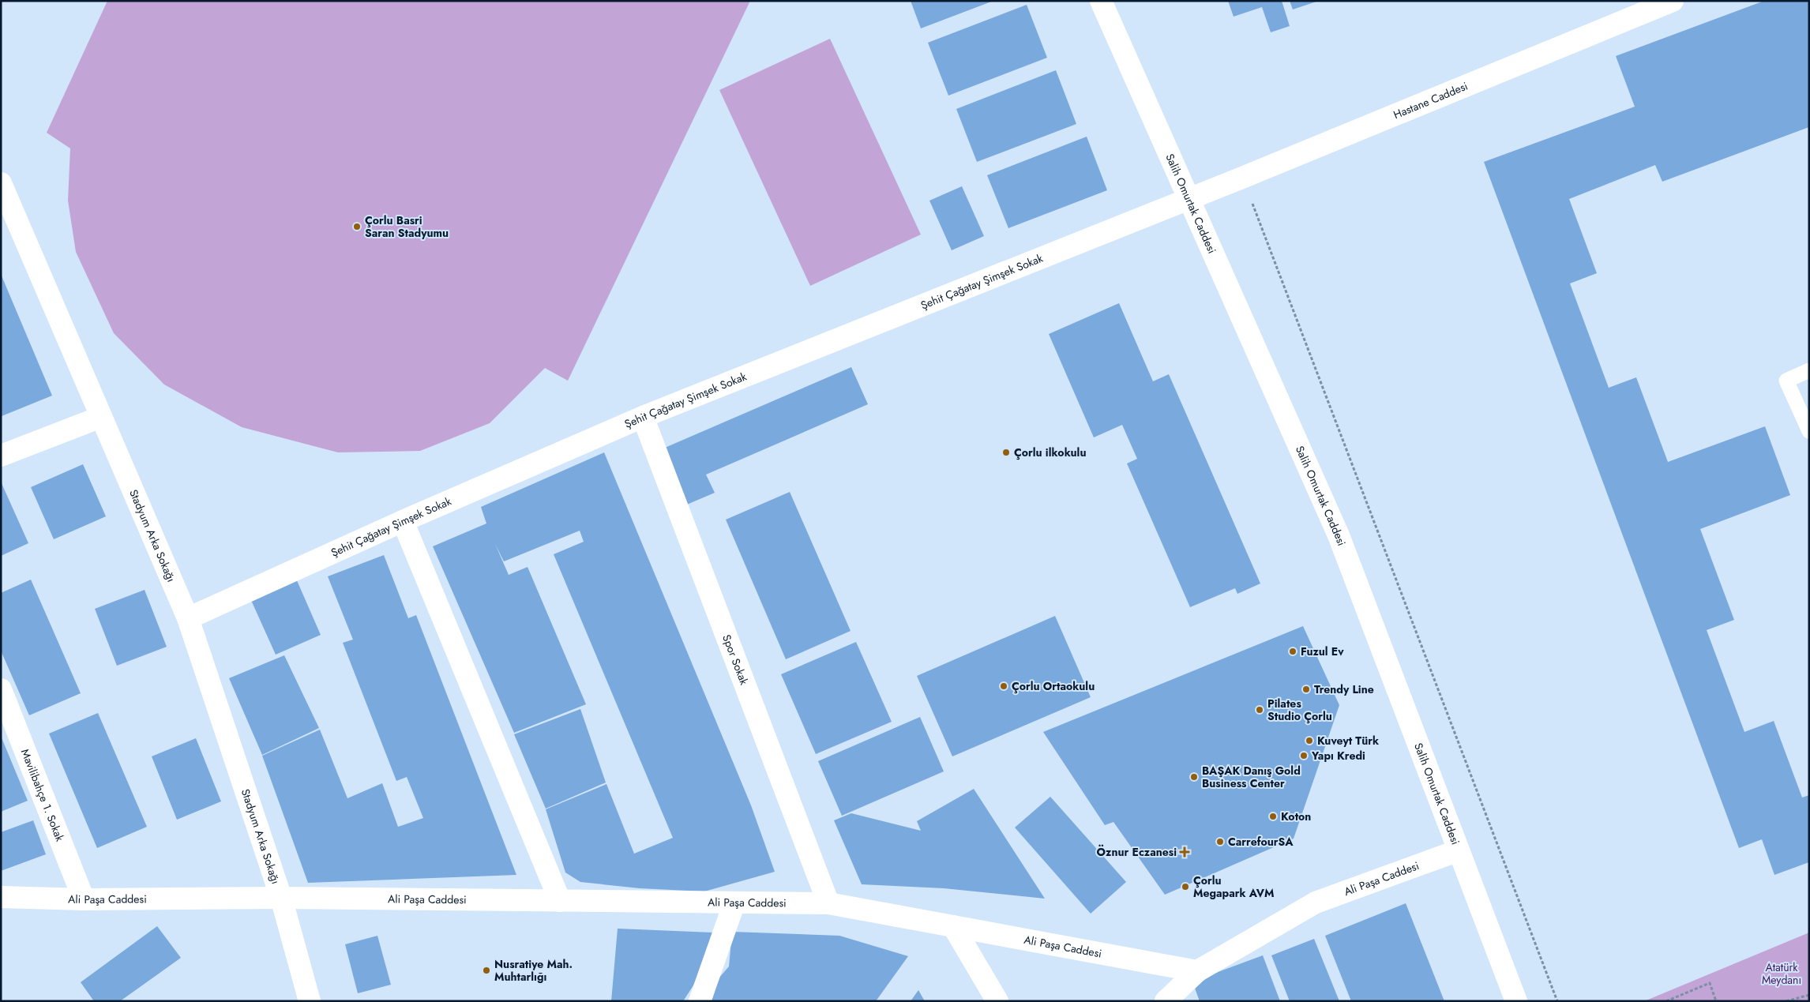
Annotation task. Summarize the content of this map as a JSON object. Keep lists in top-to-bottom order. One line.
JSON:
{"streets":{"street":["Hastane Caddesi","Salih Omurtak Caddesi","Şehit Çağatay Şimşek Sokak","Stadyum Arka Sokağı","Spor Sokak","Mavilibahçe 1. Sokak","Ali Paşa Caddesi"]},"crossings":[["Hastane Caddesi","Salih Omurtak Caddesi"],["Hastane Caddesi","Şehit Çağatay Şimşek Sokak"],["Salih Omurtak Caddesi","Şehit Çağatay Şimşek Sokak"],["Salih Omurtak Caddesi","Ali Paşa Caddesi"],["Şehit Çağatay Şimşek Sokak","Stadyum Arka Sokağı"],["Şehit Çağatay Şimşek Sokak","Spor Sokak"],["Stadyum Arka Sokağı","Ali Paşa Caddesi"],["Spor Sokak","Ali Paşa Caddesi"],["Mavilibahçe 1. Sokak","Ali Paşa Caddesi"]],"parks":["Atatürk Meydanı"],"places":{"other":["Çorlu Basri Saran Stadyumu","Çorlu ilkokulu","Fuzul Ev","Çorlu Ortaokulu","Trendy Line","Pilates Studio Çorlu","Kuveyt Türk","Yapı Kredi","BAŞAK Danış Gold Business Center","Koton","CarrefourSA","Çorlu Megapark AVM","Nusratiye Mah. Muhtarlığı"],"health":["Öznur Eczanesi"]}}
